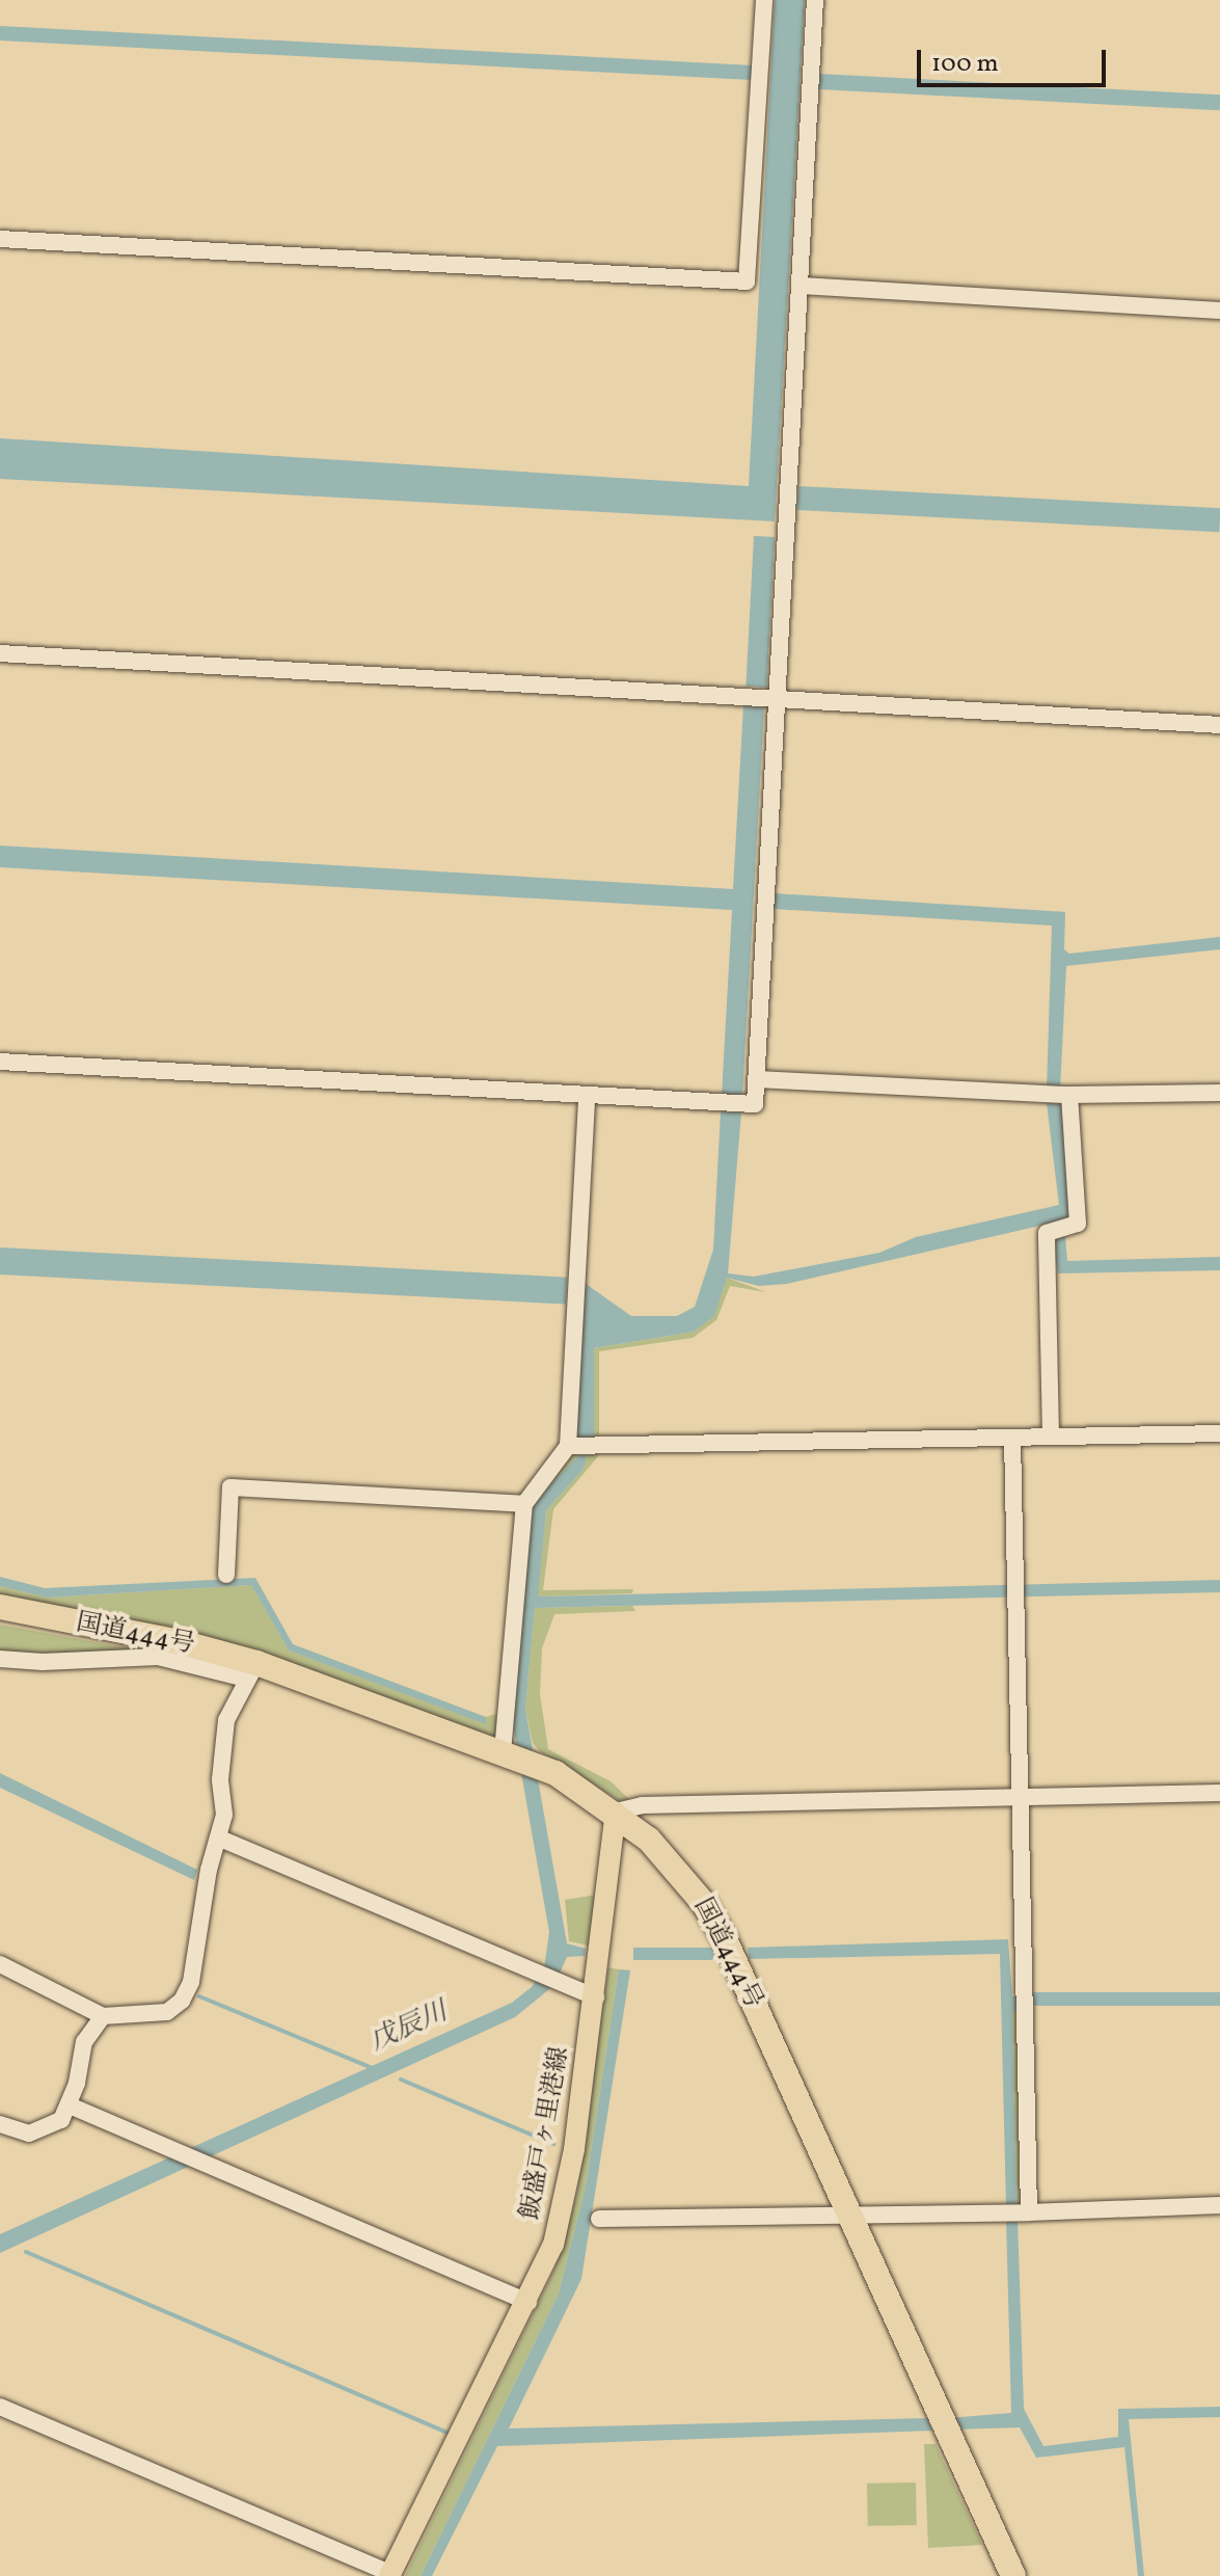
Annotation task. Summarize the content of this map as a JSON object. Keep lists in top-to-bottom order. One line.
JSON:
{"streets":{"highway":["国道444号"],"main road":["飯盛戸ヶ里港線"]},"crossings":[["国道444号","飯盛戸ヶ里港線"]],"water":["戊辰川"],"scale_bar":"100 m"}
